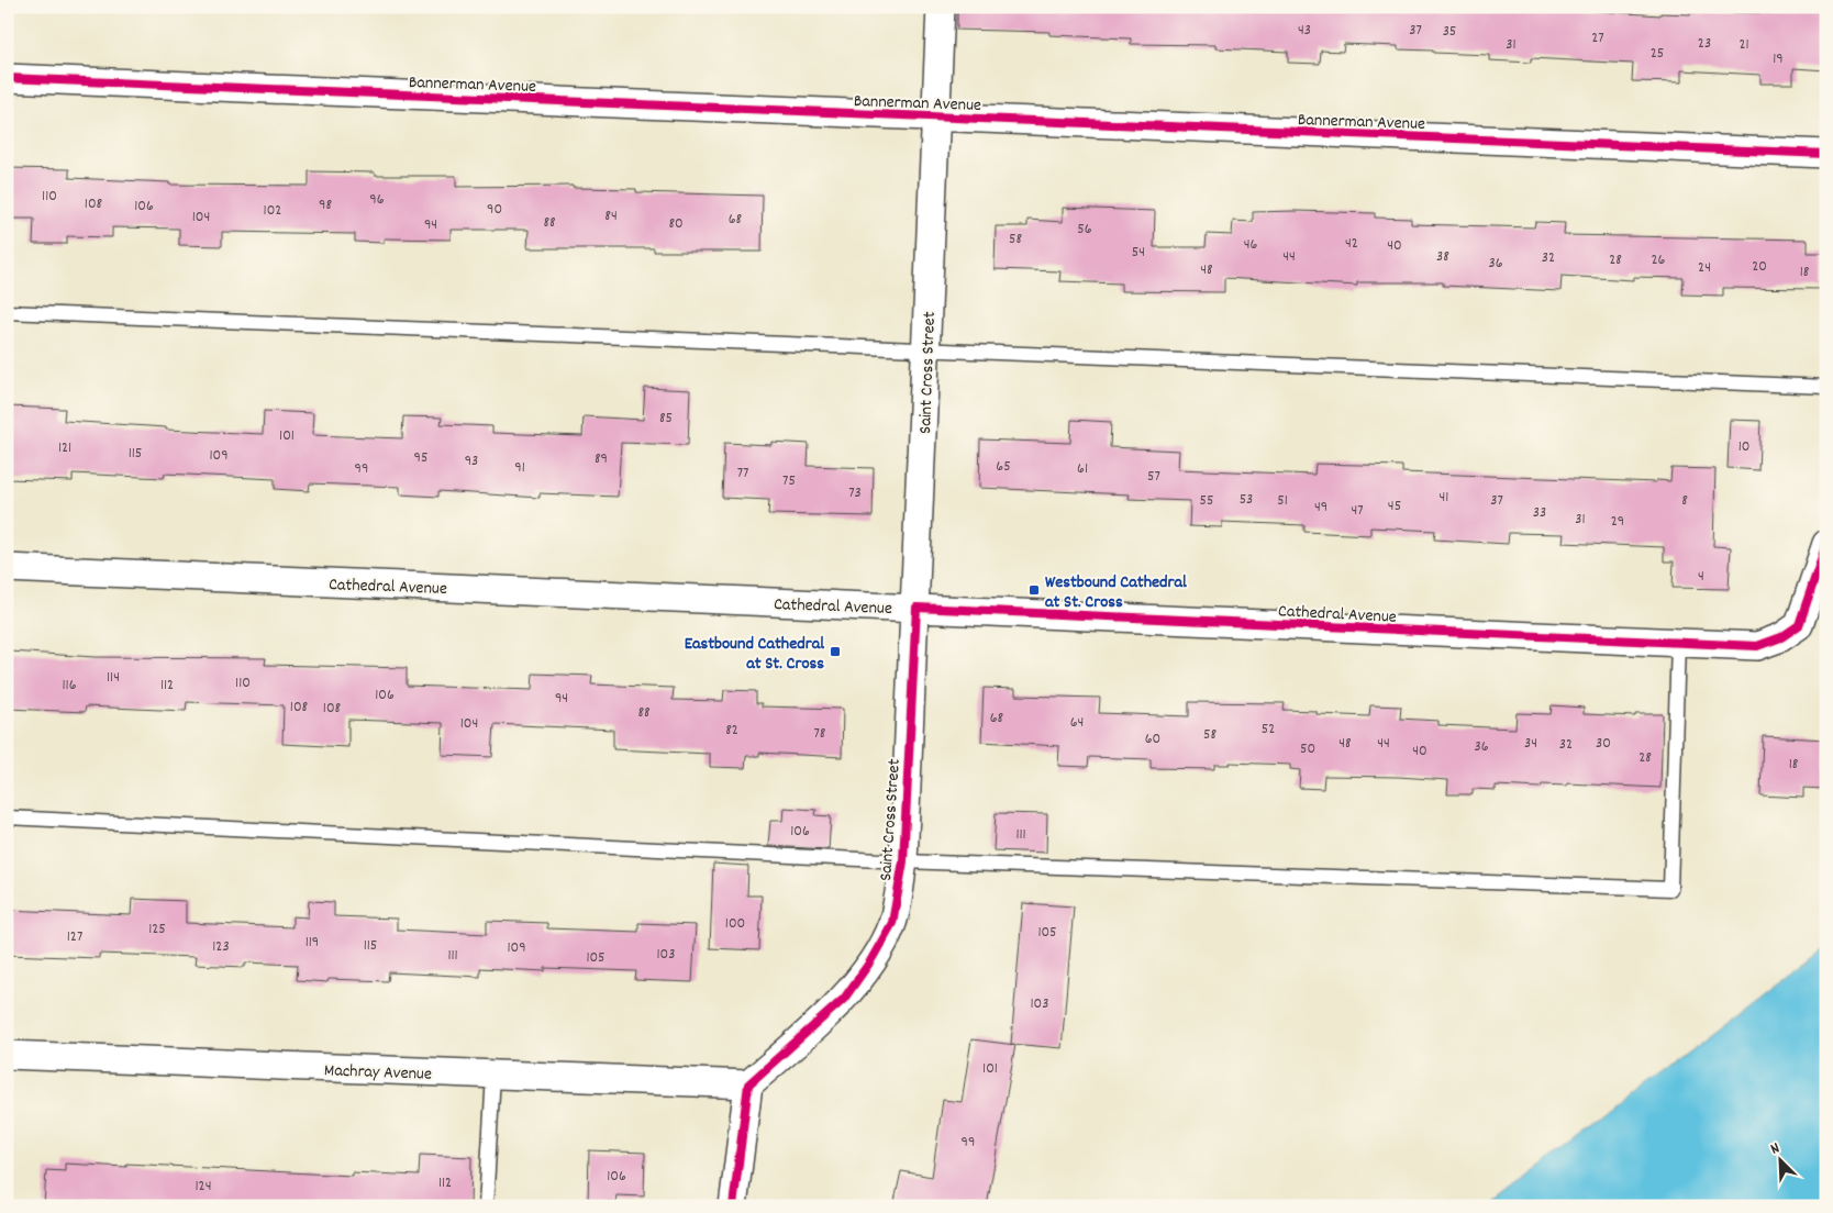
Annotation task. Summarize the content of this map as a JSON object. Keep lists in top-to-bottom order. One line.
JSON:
{"streets":{"street":["Bannerman Avenue","Saint Cross Street","Cathedral Avenue","Machray Avenue"]},"crossings":[["Bannerman Avenue","Saint Cross Street"],["Saint Cross Street","Cathedral Avenue"],["Saint Cross Street","Machray Avenue"]],"places":{"transit":["Westbound Cathedral at St. Cross","Eastbound Cathedral at St. Cross"]},"house_numbers":["43","37","35","27","23","31","21","25","19","110","96","108","98","106","90","102","84","104","68","88","80","94","56","58","42","46","40","54","44","38","32","28","26","36","20","24","48","18","85","101","10","121","115","109","95","89","93","65","91","99","61","77","57","75","73","41","53","55","51","37","8","45","49","47","33","31","29","4","114","110","116","112","106","94","108","108","88","68","64","104","52","82","78","58","60","48","44","34","30","32","36","50","40","28","18","106","111","100","125","105","127","119","115","123","109","103","111","105","103","101","99","106","112","124"],"north":"top left"}
